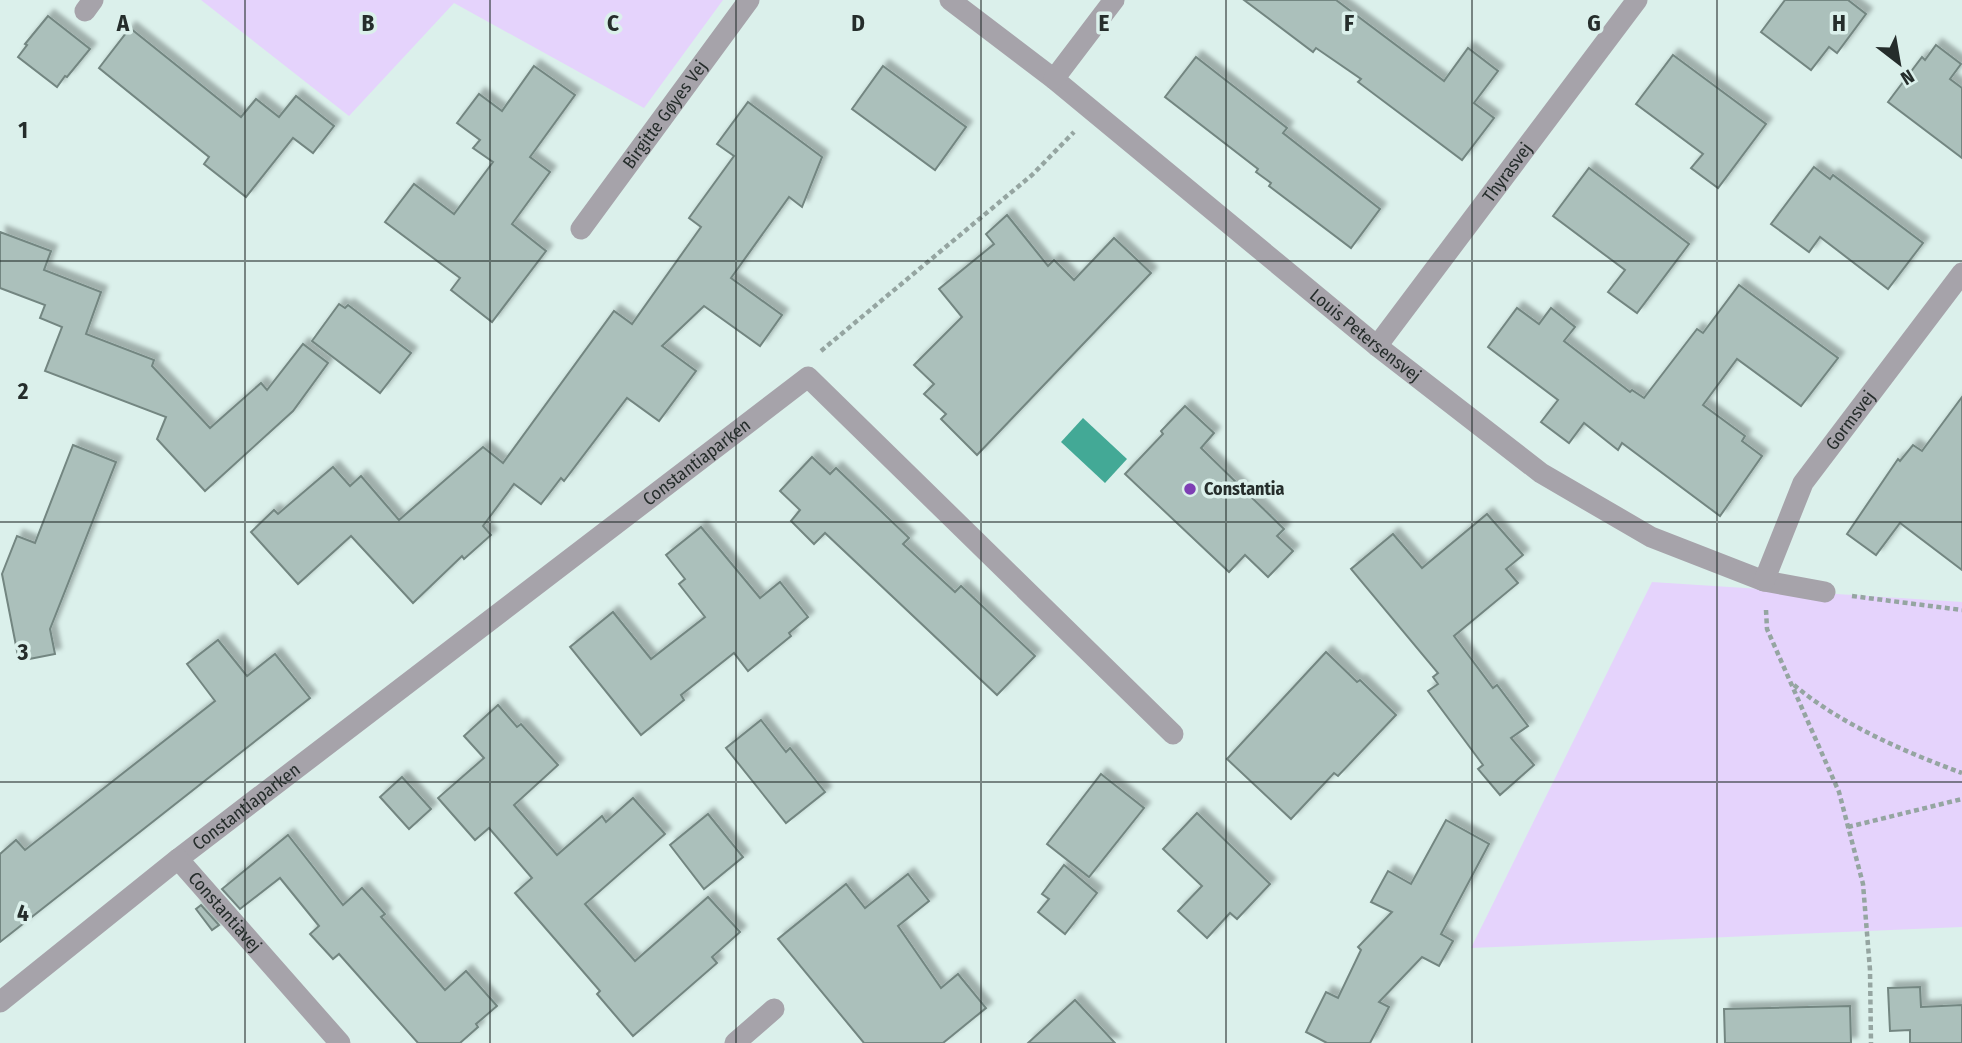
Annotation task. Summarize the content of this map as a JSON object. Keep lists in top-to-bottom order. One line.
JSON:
{"streets":{"street":["Birgitte Gøyes Vej","Thyrasvej","Louis Petersensvej","Gormsvej","Constantiaparken","Constantiavej"]},"crossings":[["Thyrasvej","Louis Petersensvej"],["Louis Petersensvej","Gormsvej"],["Constantiaparken","Constantiavej"]],"places":["Constantia"],"north":"bottom right","grid":{"columns":["A","B","C","D","E","F","G","H"],"rows":["1","2","3","4"]}}
